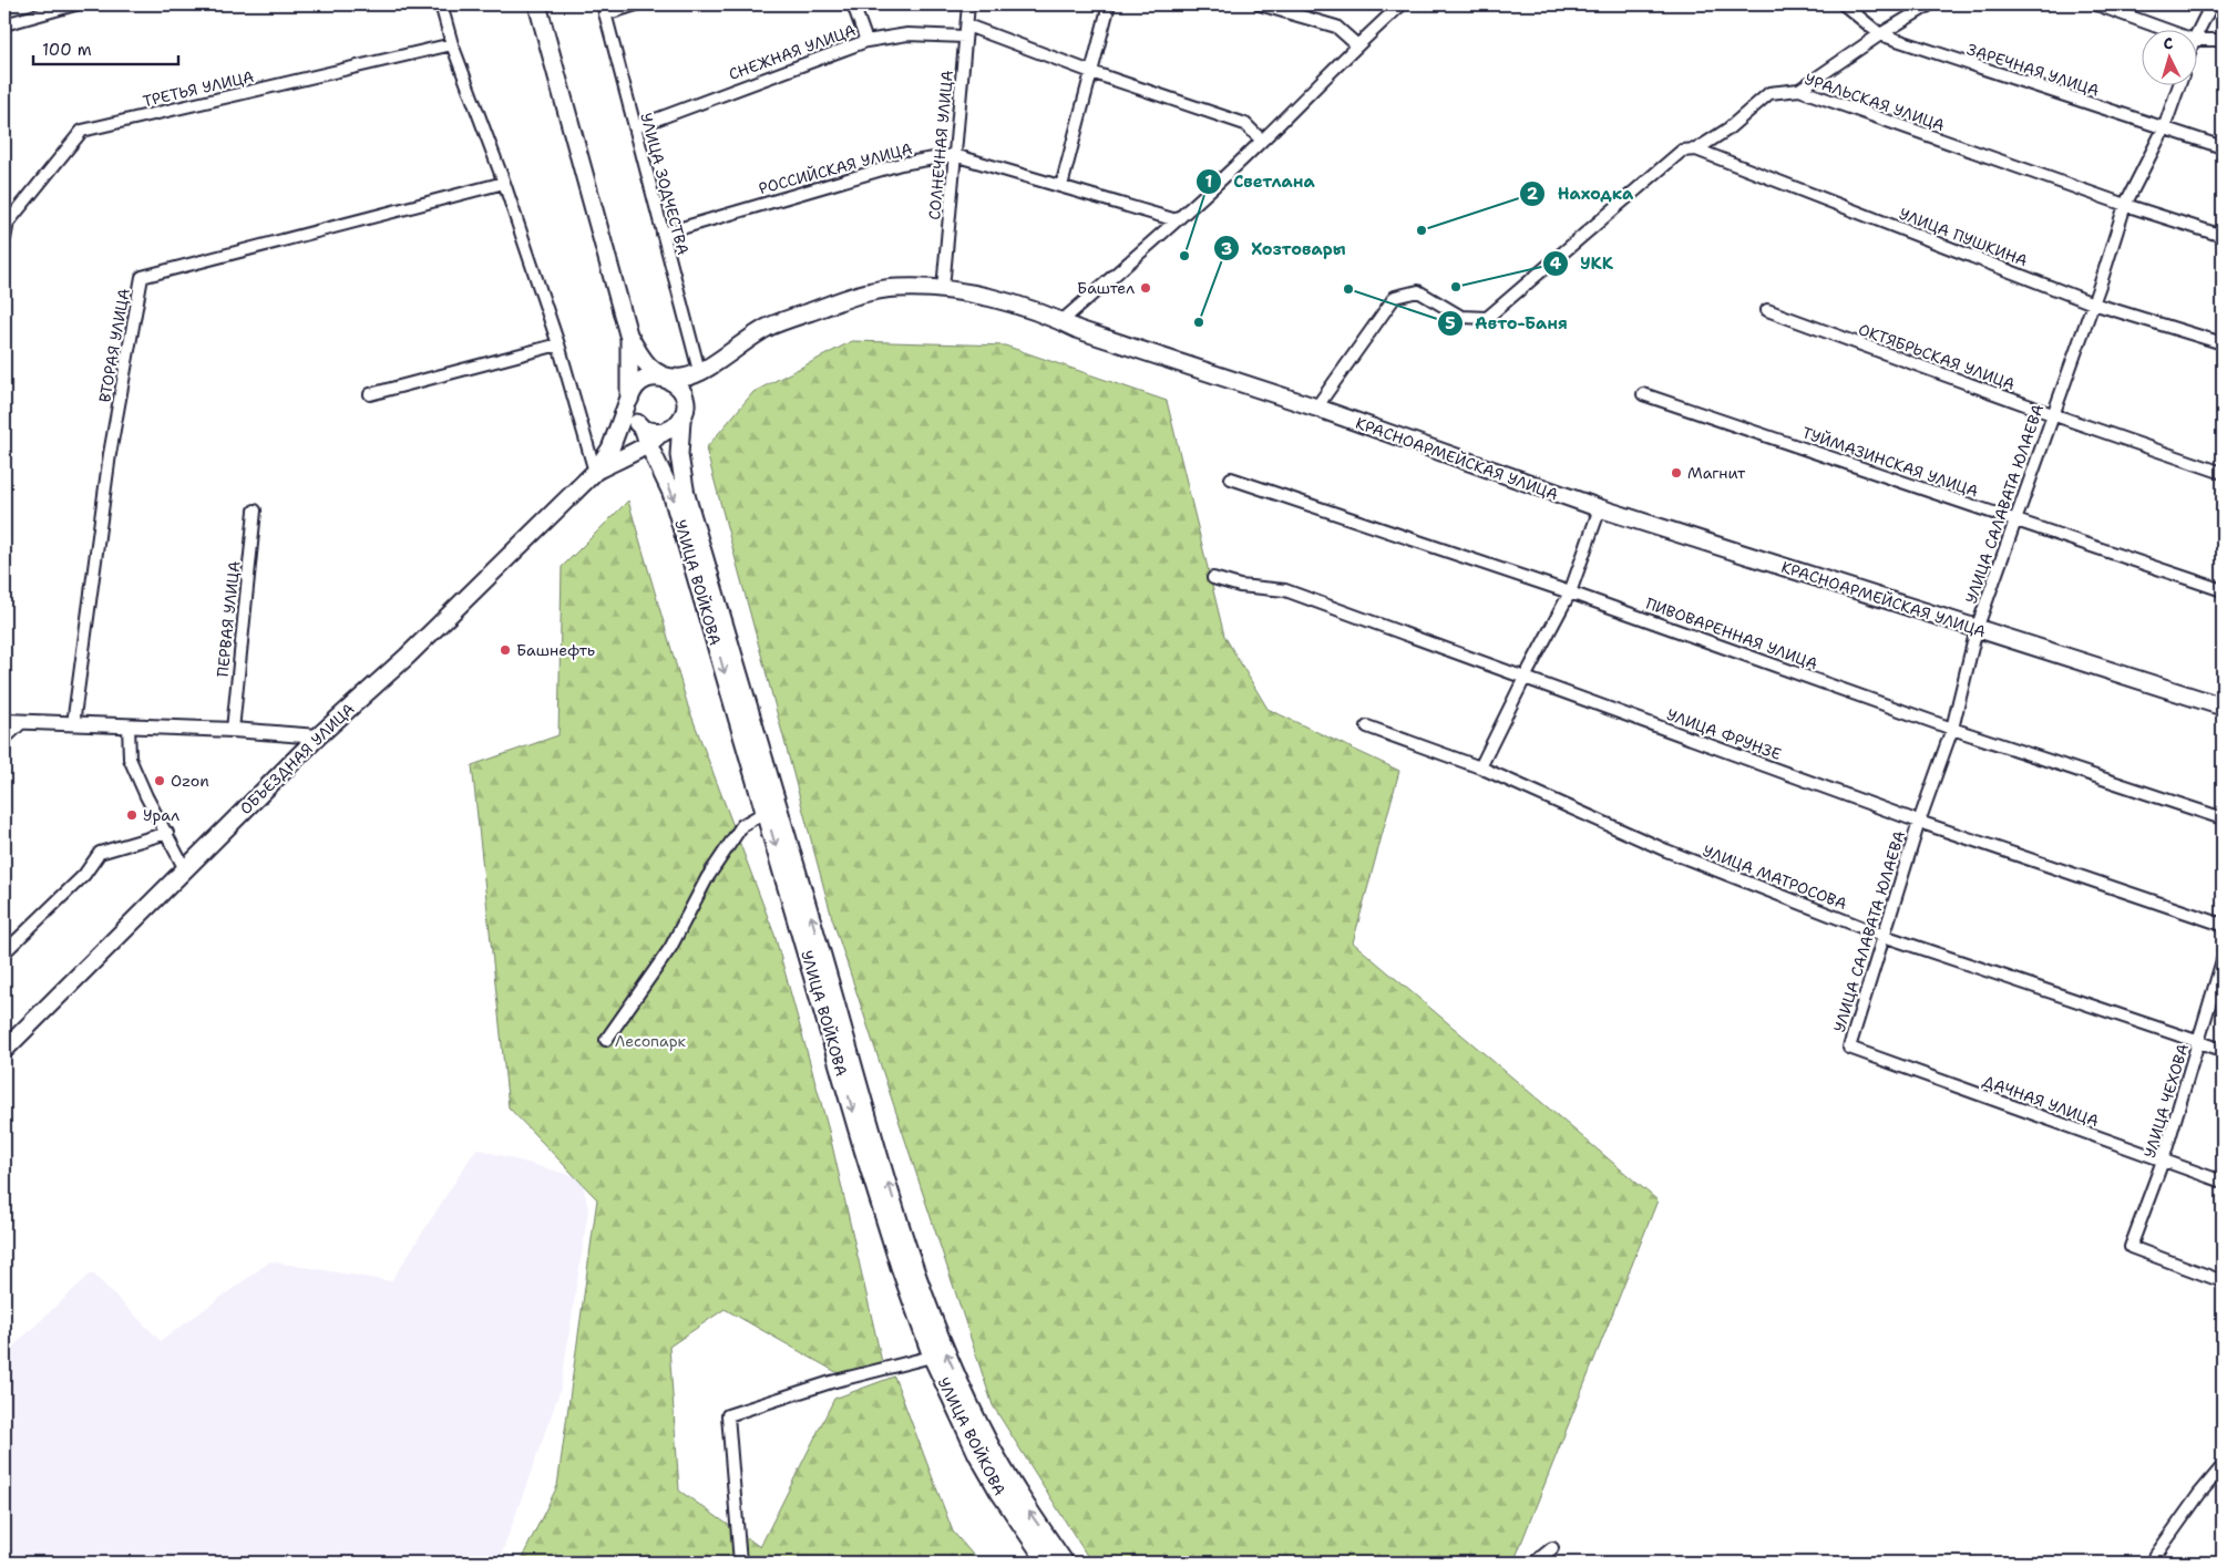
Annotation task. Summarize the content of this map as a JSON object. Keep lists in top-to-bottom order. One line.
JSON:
{"streets":{"main road":["КРАСНОАРМЕЙСКАЯ УЛИЦА","УЛИЦА ВОЙКОВА","ОБЪЕЗДНАЯ УЛИЦА"],"street":["СНЕЖНАЯ УЛИЦА","ЗАРЕЧНАЯ УЛИЦА","ТРЕТЬЯ УЛИЦА","УРАЛЬСКАЯ УЛИЦА","СОЛНЕЧНАЯ УЛИЦА","РОССИЙСКАЯ УЛИЦА","УЛИЦА ЗОДЧЕСТВА","УЛИЦА ПУШКИНА","ВТОРАЯ УЛИЦА","ОКТЯБРЬСКАЯ УЛИЦА","ТУЙМАЗИНСКАЯ УЛИЦА","УЛИЦА САЛАВАТА ЮЛАЕВА","ПЕРВАЯ УЛИЦА","ПИВОВАРЕННАЯ УЛИЦА","УЛИЦА ФРУНЗЕ","УЛИЦА МАТРОСОВА","ДАЧНАЯ УЛИЦА","УЛИЦА ЧЕХОВА"]},"crossings":[["СНЕЖНАЯ УЛИЦА","СОЛНЕЧНАЯ УЛИЦА"],["СНЕЖНАЯ УЛИЦА","УЛИЦА ЗОДЧЕСТВА"],["ЗАРЕЧНАЯ УЛИЦА","УЛИЦА САЛАВАТА ЮЛАЕВА"],["УРАЛЬСКАЯ УЛИЦА","УЛИЦА ПУШКИНА"],["УРАЛЬСКАЯ УЛИЦА","КРАСНОАРМЕЙСКАЯ УЛИЦА"],["УРАЛЬСКАЯ УЛИЦА","УЛИЦА САЛАВАТА ЮЛАЕВА"],["СОЛНЕЧНАЯ УЛИЦА","РОССИЙСКАЯ УЛИЦА"],["СОЛНЕЧНАЯ УЛИЦА","КРАСНОАРМЕЙСКАЯ УЛИЦА"],["РОССИЙСКАЯ УЛИЦА","УЛИЦА ЗОДЧЕСТВА"],["УЛИЦА ЗОДЧЕСТВА","КРАСНОАРМЕЙСКАЯ УЛИЦА"],["УЛИЦА ПУШКИНА","УЛИЦА САЛАВАТА ЮЛАЕВА"],["ОКТЯБРЬСКАЯ УЛИЦА","УЛИЦА САЛАВАТА ЮЛАЕВА"],["КРАСНОАРМЕЙСКАЯ УЛИЦА","УЛИЦА САЛАВАТА ЮЛАЕВА"],["КРАСНОАРМЕЙСКАЯ УЛИЦА","УЛИЦА ВОЙКОВА"],["ТУЙМАЗИНСКАЯ УЛИЦА","УЛИЦА САЛАВАТА ЮЛАЕВА"],["УЛИЦА САЛАВАТА ЮЛАЕВА","ПИВОВАРЕННАЯ УЛИЦА"],["УЛИЦА САЛАВАТА ЮЛАЕВА","УЛИЦА ФРУНЗЕ"],["УЛИЦА САЛАВАТА ЮЛАЕВА","УЛИЦА МАТРОСОВА"],["УЛИЦА САЛАВАТА ЮЛАЕВА","ДАЧНАЯ УЛИЦА"],["УЛИЦА МАТРОСОВА","УЛИЦА ЧЕХОВА"],["ДАЧНАЯ УЛИЦА","УЛИЦА ЧЕХОВА"]],"parks":["Лесопарк"],"places":["Находка","Светлана","УКК","Баштел","Авто-Баня","Хозтовары","Магнит","Башнефть","Ozon","Урал"],"scale_bar":"100 m","north":"top"}
